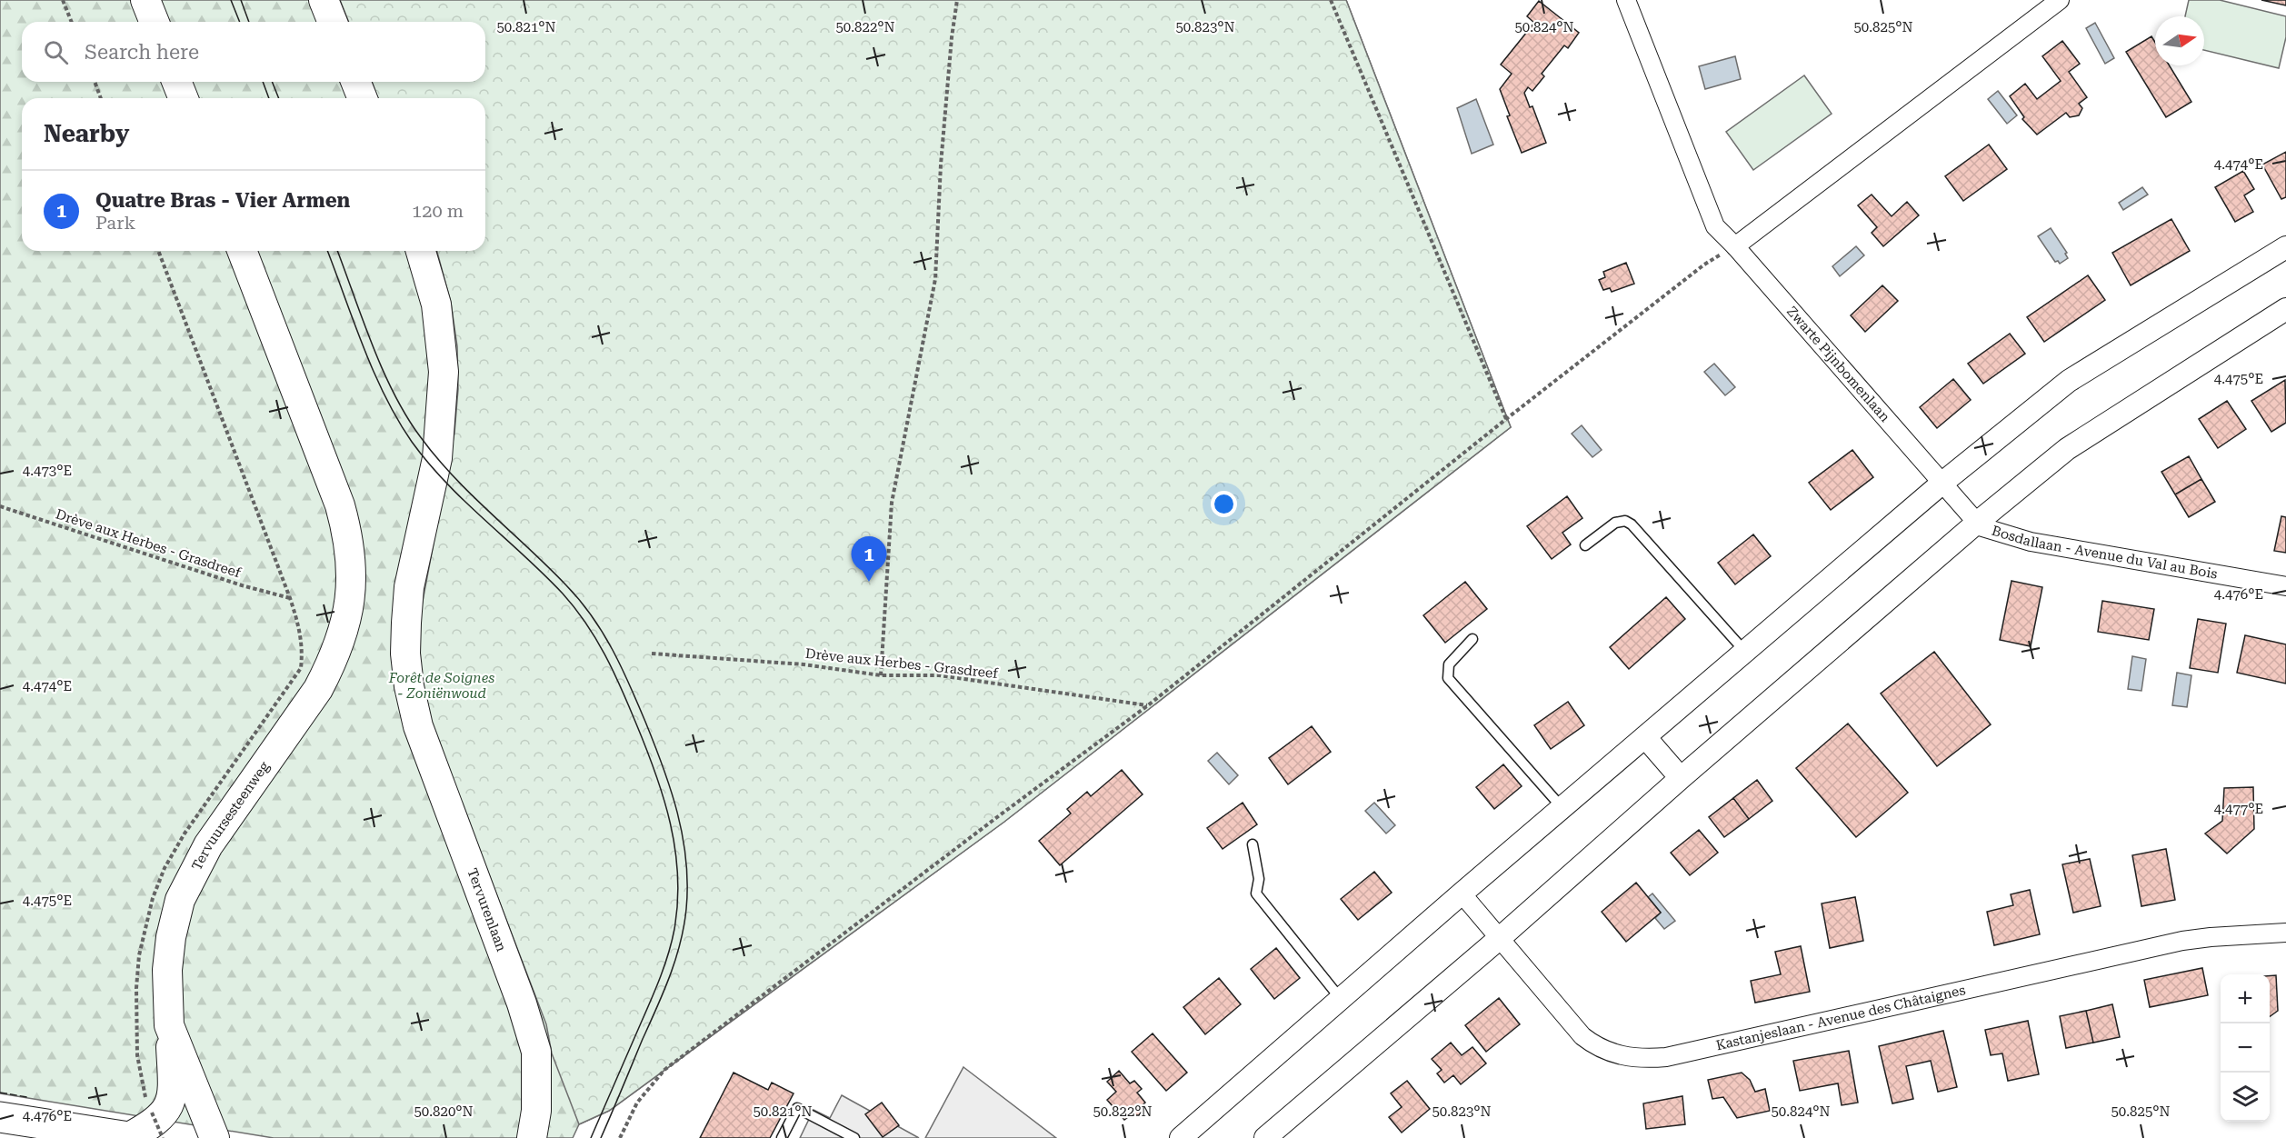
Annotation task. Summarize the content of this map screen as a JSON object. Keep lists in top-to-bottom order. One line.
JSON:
{"streets":{"main road":["Tervuursesteenweg","Tervurenlaan"],"street":["Zwarte Pijnbomenlaan","Bosdallaan - Avenue du Val au Bois","Kastanjeslaan - Avenue des Châtaignes"],"path":["Drève aux Herbes - Grasdreef"]},"crossings":[["Zwarte Pijnbomenlaan","Bosdallaan - Avenue du Val au Bois"]],"parks":["Forêt de Soignes - Zoniënwoud"],"north":"right","page":{"search":"Search here","heading":"Nearby","list":[{"mark":"1","name":"Quatre Bras - Vier Armen","note":"Park","value":"120 m"}],"pins":"1","map_buttons":["+","−"]},"coordinates":["50.821°N","50.822°N","50.823°N","50.824°N","50.825°N","4.474°E","4.475°E","4.473°E","4.476°E","4.477°E","50.820°N"]}
